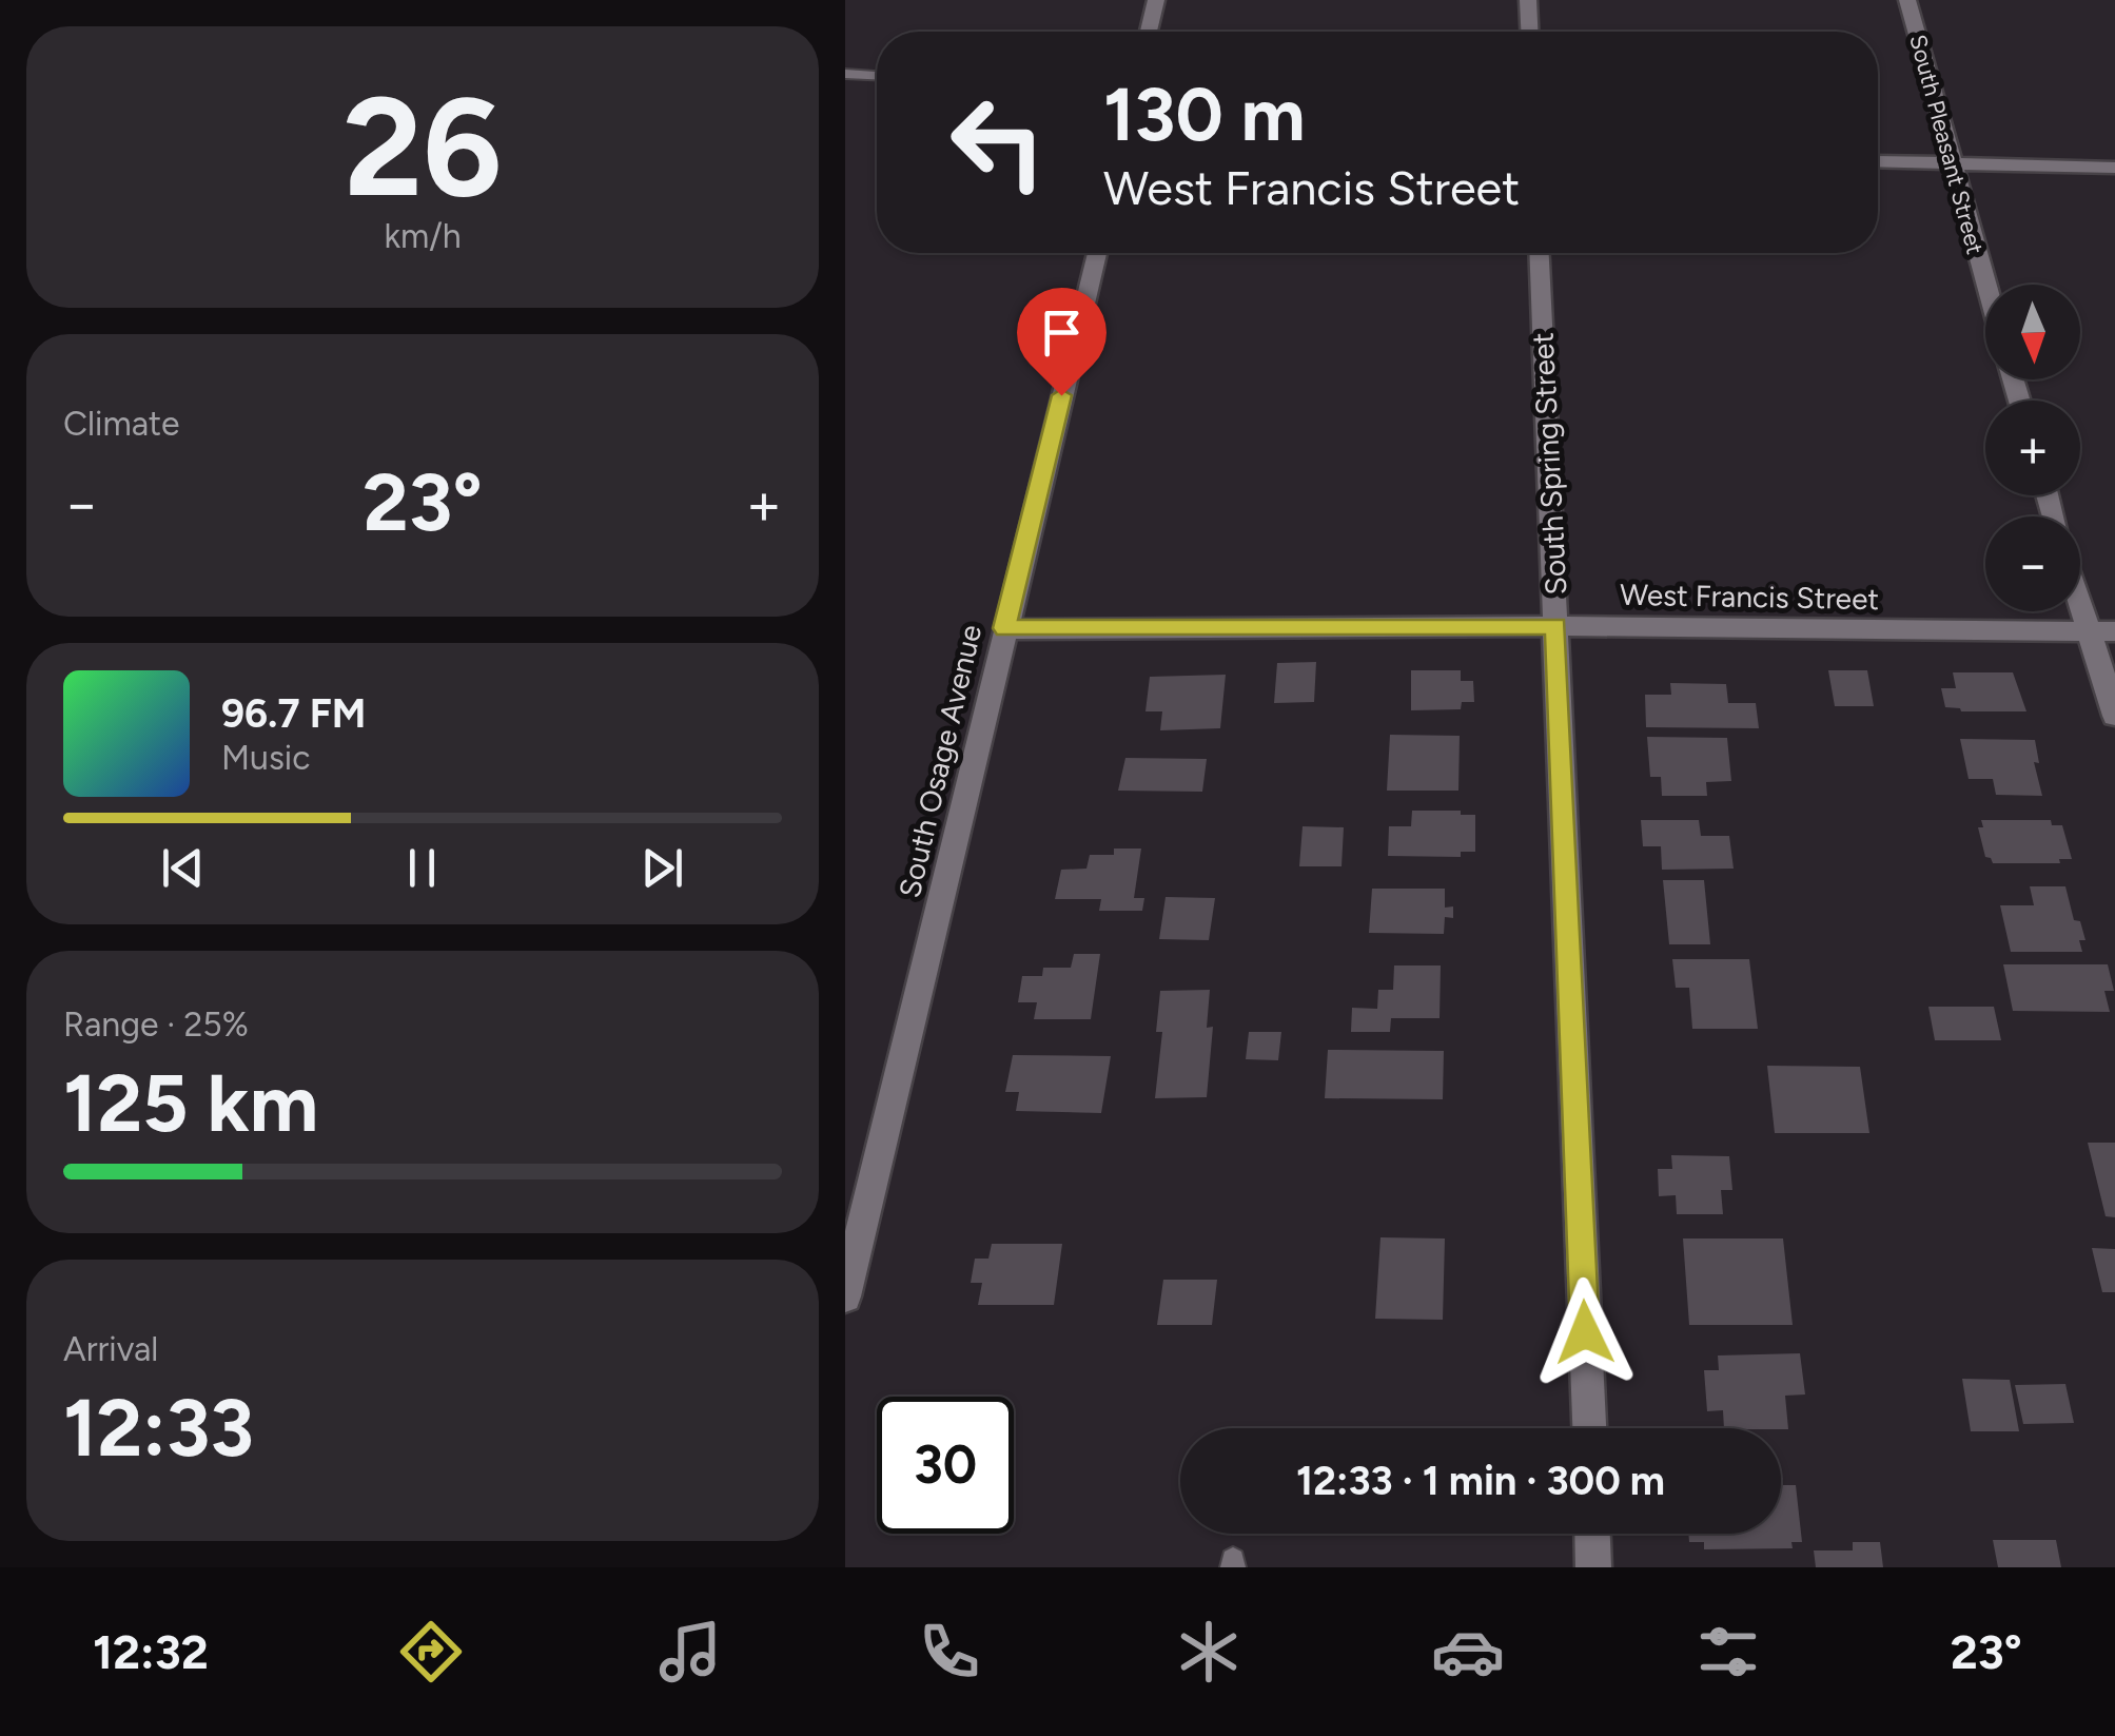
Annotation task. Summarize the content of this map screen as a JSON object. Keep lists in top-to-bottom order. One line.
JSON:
{"streets":{"street":["South Pleasant Street","South Spring Street","West Francis Street","South Osage Avenue"]},"crossings":[["South Spring Street","West Francis Street"],["West Francis Street","South Osage Avenue"]],"north":"bottom","page":{"tile":[["26","km/h"],"Climate",["Range · 25%","125 km"],["Arrival","12:33"]],"turn":["130 m","West Francis Street"],"map_buttons":["+","−"],"heat":["−","23°","+"],"song":["96.7 FM","Music"],"limit":"30","trip":"12:33 · 1 min · 300 m","tabs":["12:32","23°"]}}
